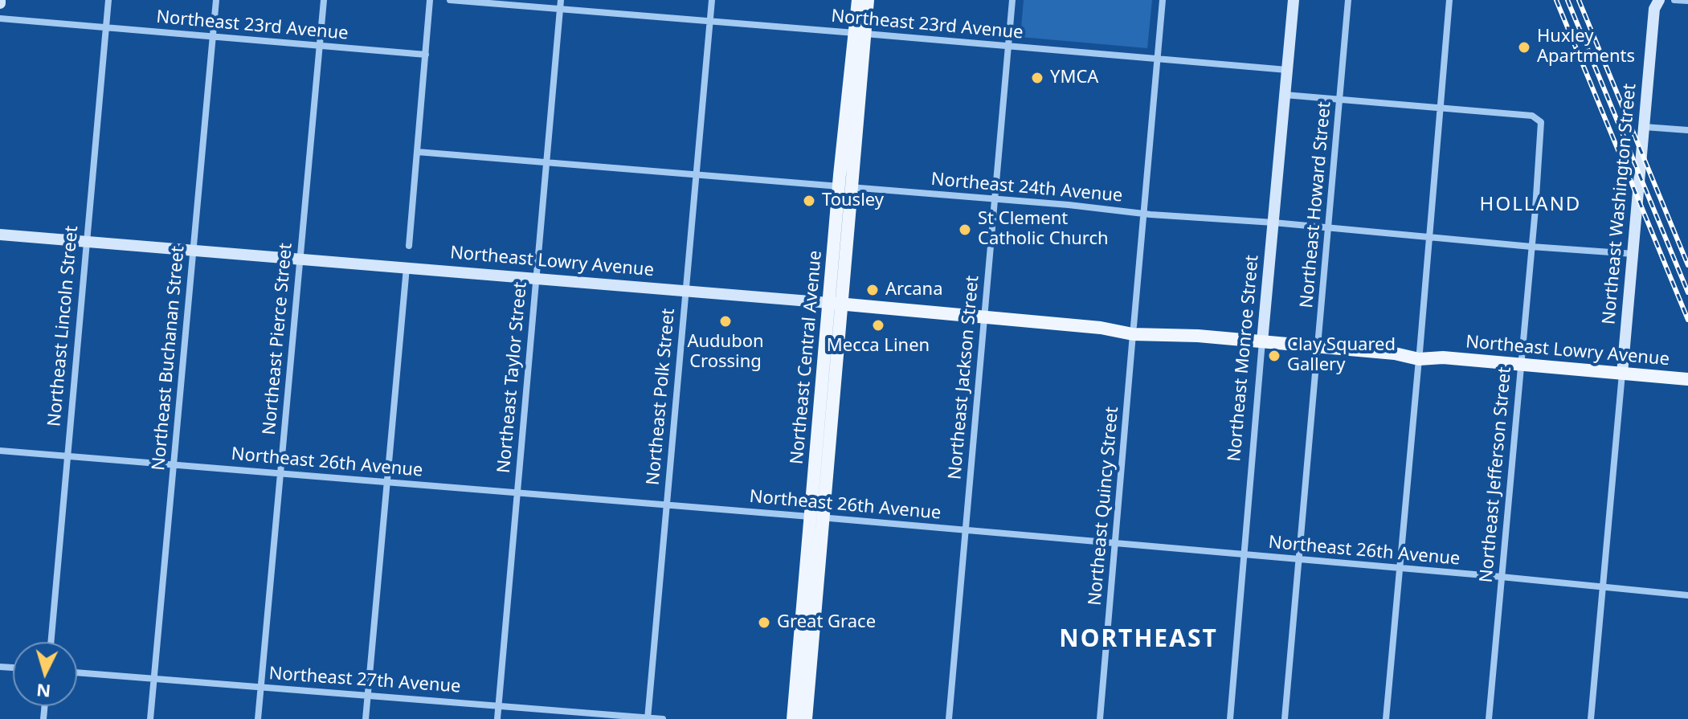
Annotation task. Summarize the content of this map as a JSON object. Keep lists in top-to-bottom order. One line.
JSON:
{"streets":{"main road":["Northeast Washington Street","Northeast Lowry Avenue","Northeast Central Avenue","Northeast Monroe Street"],"street":["Northeast 23rd Avenue","Northeast 24th Avenue","Northeast Howard Street","Northeast Lincoln Street","Northeast Pierce Street","Northeast Buchanan Street","Northeast Taylor Street","Northeast Jackson Street","Northeast Polk Street","Northeast 26th Avenue","Northeast Jefferson Street","Northeast Quincy Street","Northeast 27th Avenue"]},"crossings":[["Northeast 23rd Avenue","Northeast Lincoln Street"],["Northeast 23rd Avenue","Northeast Pierce Street"],["Northeast 23rd Avenue","Northeast Central Avenue"],["Northeast 23rd Avenue","Northeast Buchanan Street"],["Northeast 23rd Avenue","Northeast Monroe Street"],["Northeast 23rd Avenue","Northeast Taylor Street"],["Northeast 23rd Avenue","Northeast Jackson Street"],["Northeast 23rd Avenue","Northeast Polk Street"],["Northeast 23rd Avenue","Northeast Quincy Street"],["Northeast 24th Avenue","Northeast Washington Street"],["Northeast 24th Avenue","Northeast Howard Street"],["Northeast 24th Avenue","Northeast Central Avenue"],["Northeast 24th Avenue","Northeast Monroe Street"],["Northeast 24th Avenue","Northeast Taylor Street"],["Northeast 24th Avenue","Northeast Jackson Street"],["Northeast 24th Avenue","Northeast Polk Street"],["Northeast 24th Avenue","Northeast Jefferson Street"],["Northeast 24th Avenue","Northeast Quincy Street"],["Northeast Washington Street","Northeast Lowry Avenue"],["Northeast Washington Street","Northeast 26th Avenue"],["Northeast Howard Street","Northeast Lowry Avenue"],["Northeast Howard Street","Northeast 26th Avenue"],["Northeast Lowry Avenue","Northeast Lincoln Street"],["Northeast Lowry Avenue","Northeast Pierce Street"],["Northeast Lowry Avenue","Northeast Central Avenue"],["Northeast Lowry Avenue","Northeast Buchanan Street"],["Northeast Lowry Avenue","Northeast Monroe Street"],["Northeast Lowry Avenue","Northeast Taylor Street"],["Northeast Lowry Avenue","Northeast Jackson Street"],["Northeast Lowry Avenue","Northeast Polk Street"],["Northeast Lowry Avenue","Northeast Jefferson Street"],["Northeast Lowry Avenue","Northeast Quincy Street"],["Northeast Lincoln Street","Northeast 26th Avenue"],["Northeast Pierce Street","Northeast 26th Avenue"],["Northeast Pierce Street","Northeast 27th Avenue"],["Northeast Central Avenue","Northeast 26th Avenue"],["Northeast Buchanan Street","Northeast 26th Avenue"],["Northeast Buchanan Street","Northeast 27th Avenue"],["Northeast Monroe Street","Northeast 26th Avenue"],["Northeast Taylor Street","Northeast 26th Avenue"],["Northeast Taylor Street","Northeast 27th Avenue"],["Northeast Jackson Street","Northeast 26th Avenue"],["Northeast Polk Street","Northeast 26th Avenue"],["Northeast Polk Street","Northeast 27th Avenue"],["Northeast 26th Avenue","Northeast Jefferson Street"],["Northeast 26th Avenue","Northeast Quincy Street"]],"districts":["HOLLAND","NORTHEAST"],"places":["Huxley Apartments","YMCA","Tousley","St Clement Catholic Church","Arcana","Audubon Crossing","Mecca Linen","Clay Squared Gallery","Great Grace"],"north":"bottom"}
